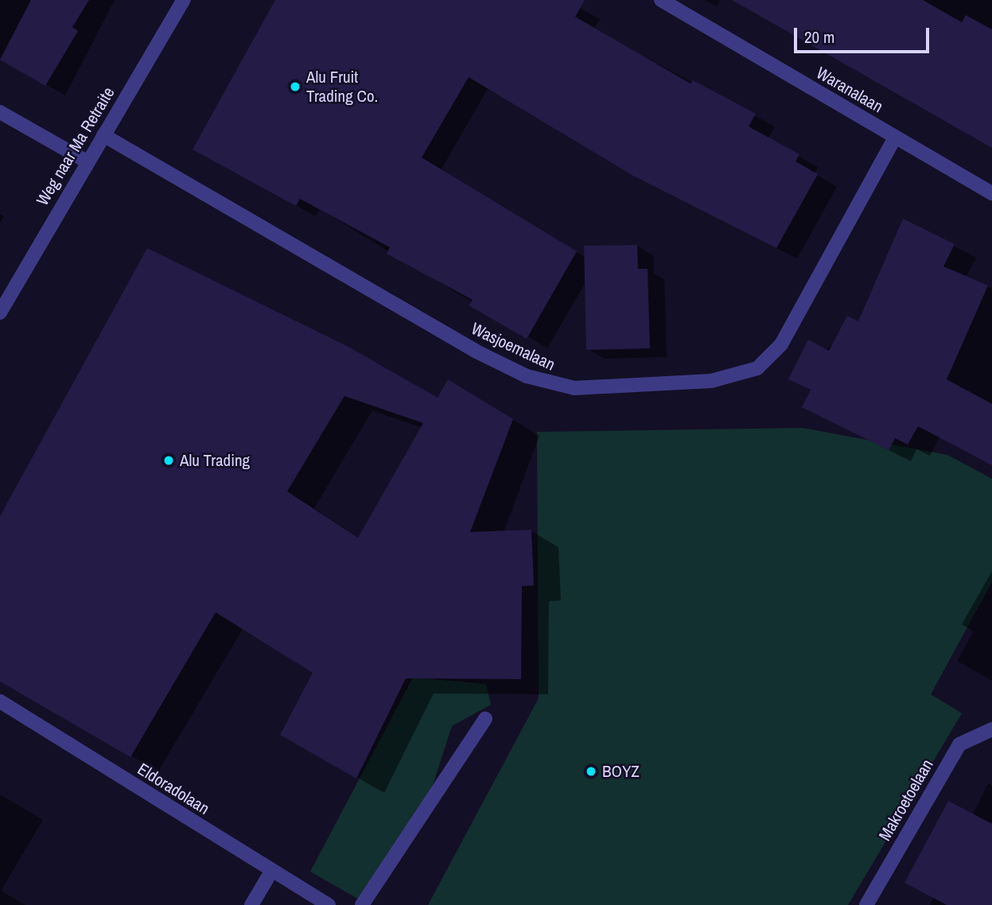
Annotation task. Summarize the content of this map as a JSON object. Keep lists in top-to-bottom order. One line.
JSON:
{"streets":{"street":["Waranalaan","Weg naar Ma Retraite","Wasjoemalaan","Eldoradolaan","Makroetoelaan"]},"crossings":[["Waranalaan","Wasjoemalaan"],["Weg naar Ma Retraite","Wasjoemalaan"]],"places":["Alu Fruit Trading Co.","Alu Trading","BOYZ"],"scale_bar":"20 m"}
